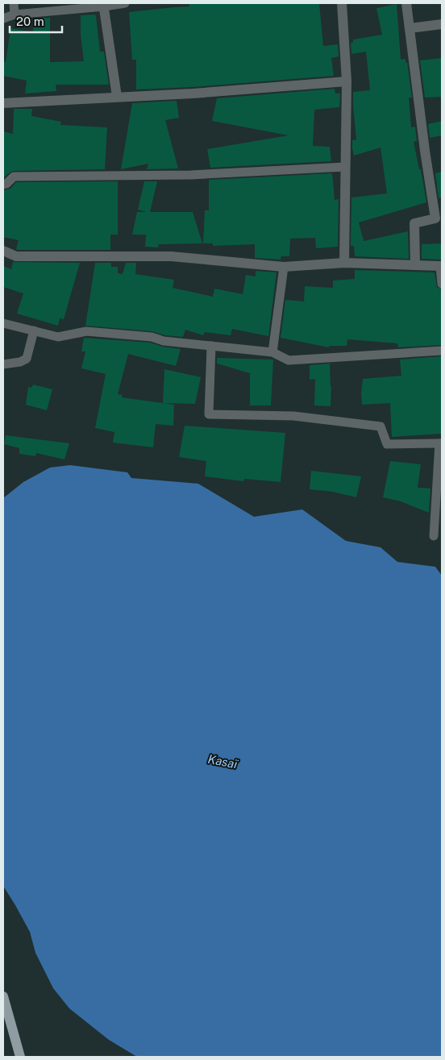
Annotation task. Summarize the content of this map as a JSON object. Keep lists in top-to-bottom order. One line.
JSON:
{"water":["Kasaï"],"scale_bar":"20 m"}
